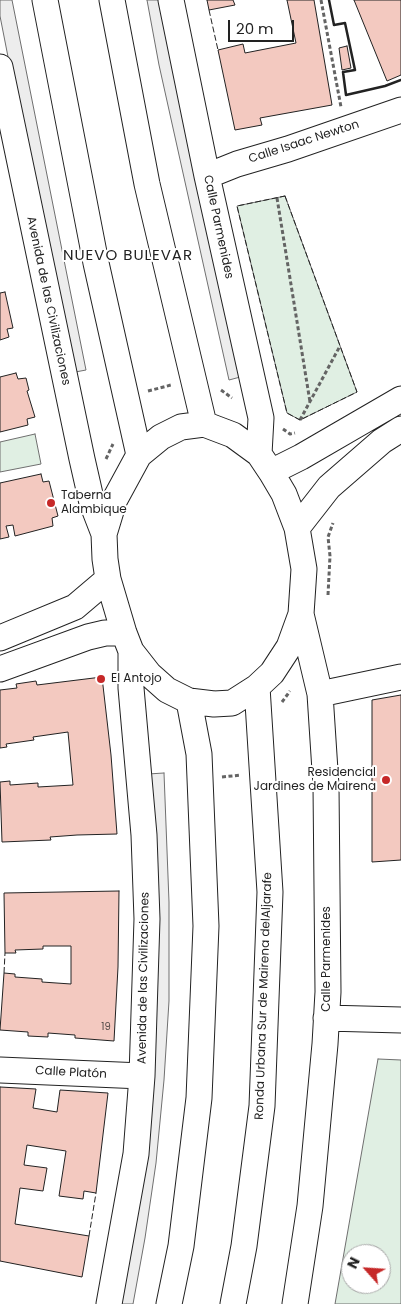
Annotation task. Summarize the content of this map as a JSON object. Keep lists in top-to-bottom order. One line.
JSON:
{"streets":{"street":["Calle Isaac Newton","Calle Parmenides","Avenida de las Civilizaciones","Ronda Urbana Sur de Mairena delAljarafe","Calle Platón"]},"crossings":[["Calle Isaac Newton","Calle Parmenides"],["Avenida de las Civilizaciones","Calle Platón"]],"districts":["NUEVO BULEVAR"],"places":["Taberna Alambique","El Antojo","Residencial Jardines de Mairena"],"house_numbers":["19"],"scale_bar":"20 m","north":"top left"}
